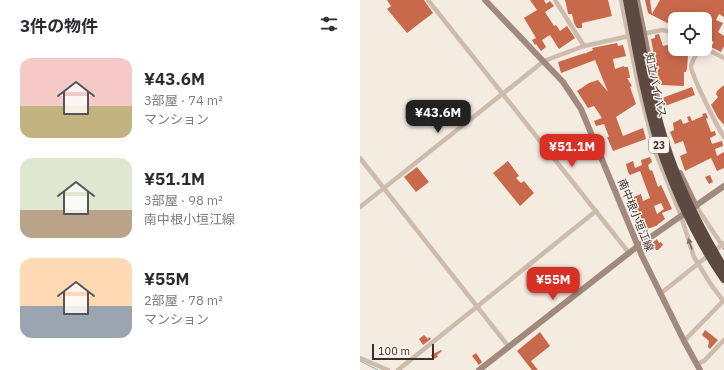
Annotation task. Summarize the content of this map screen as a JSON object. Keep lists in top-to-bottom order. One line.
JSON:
{"streets":{"highway":["知立バイパス","23"],"street":["南中根小垣江線"]},"crossings":[["知立バイパス","23"]],"scale_bar":"100 m","page":{"heading":"3件の物件","list":[{"name":"¥43.6M","note":"3部屋 · 74 m² · マンション"},{"name":"¥51.1M","note":"3部屋 · 98 m² · 南中根小垣江線"},{"name":"¥55M","note":"2部屋 · 78 m² · マンション"}],"price":["¥43.6M","¥51.1M","¥55M"],"scale":"100 m"}}
